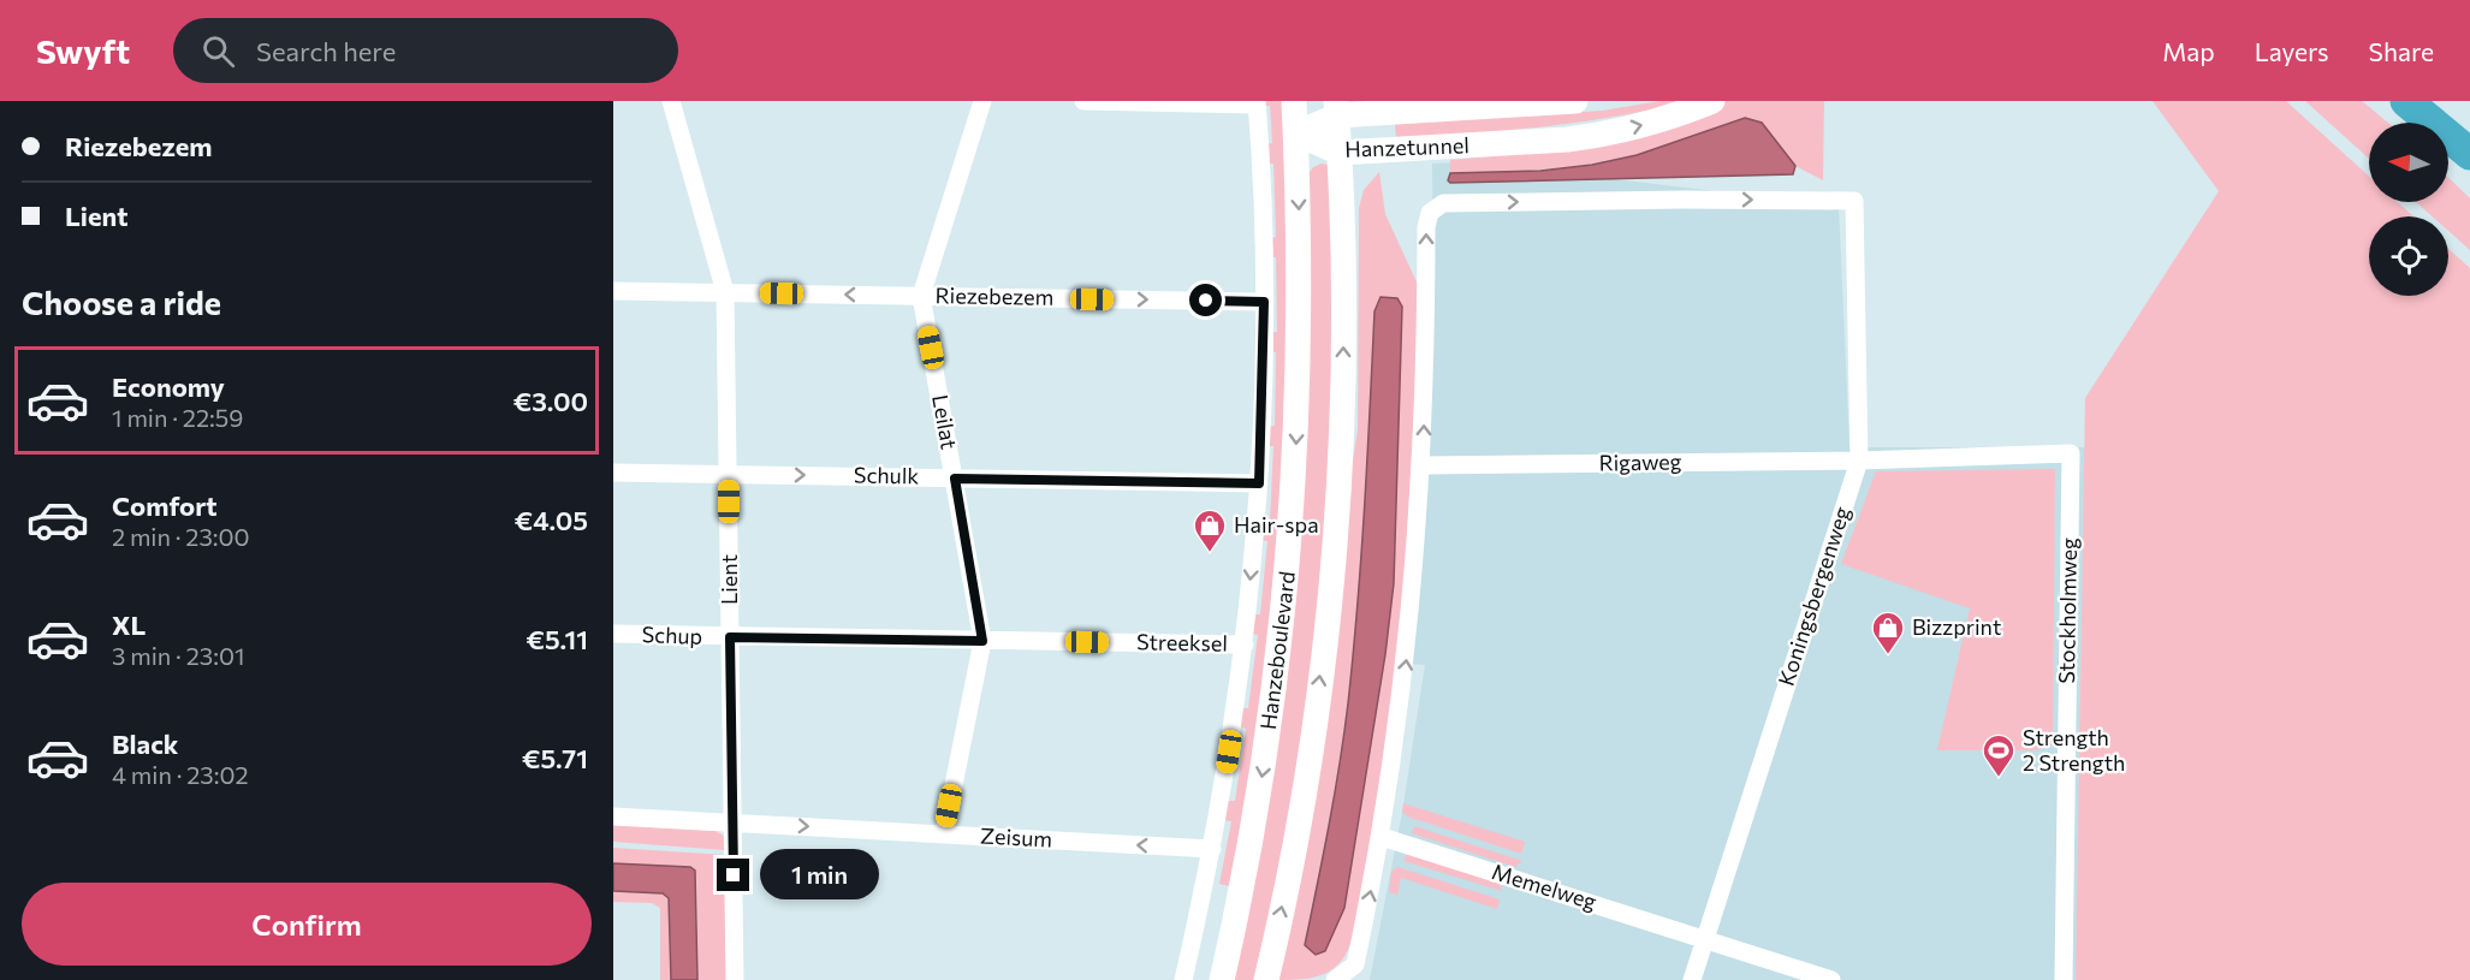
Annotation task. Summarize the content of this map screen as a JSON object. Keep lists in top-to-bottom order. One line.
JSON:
{"streets":{"main road":["Hanzetunnel","Hanzeboulevard"],"street":["Riezebezem","Leilat","Rigaweg","Schulk","Lient","Koningsbergenweg","Stockholmweg","Schup","Streeksel","Zeisum","Memelweg"]},"crossings":[["Hanzetunnel","Hanzeboulevard"],["Riezebezem","Leilat"],["Riezebezem","Lient"],["Riezebezem","Hanzeboulevard"],["Leilat","Schulk"],["Leilat","Streeksel"],["Leilat","Zeisum"],["Rigaweg","Koningsbergenweg"],["Rigaweg","Stockholmweg"],["Schulk","Lient"],["Schulk","Hanzeboulevard"],["Lient","Schup"],["Lient","Streeksel"],["Lient","Zeisum"],["Koningsbergenweg","Stockholmweg"],["Koningsbergenweg","Memelweg"],["Schup","Streeksel"],["Streeksel","Hanzeboulevard"],["Hanzeboulevard","Zeisum"]],"one_way":["Schulk"],"places":{"shop":["Hair-spa","Bizzprint"],"sports":["Strength 2 Strength"]},"north":"left","page":{"header":"Swyft","search":"Search here","nav":["Map","Layers","Share"],"banner":["Riezebezem","Lient"],"heading":"Choose a ride","list":[{"name":"Economy","note":"1 min · 22:59","value":"€3.00"},{"name":"Comfort","note":"2 min · 23:00","value":"€4.05"},{"name":"XL","note":"3 min · 23:01","value":"€5.11"},{"name":"Black","note":"4 min · 23:02","value":"€5.71"}],"bubble":"1 min","buttons":"Confirm"}}
